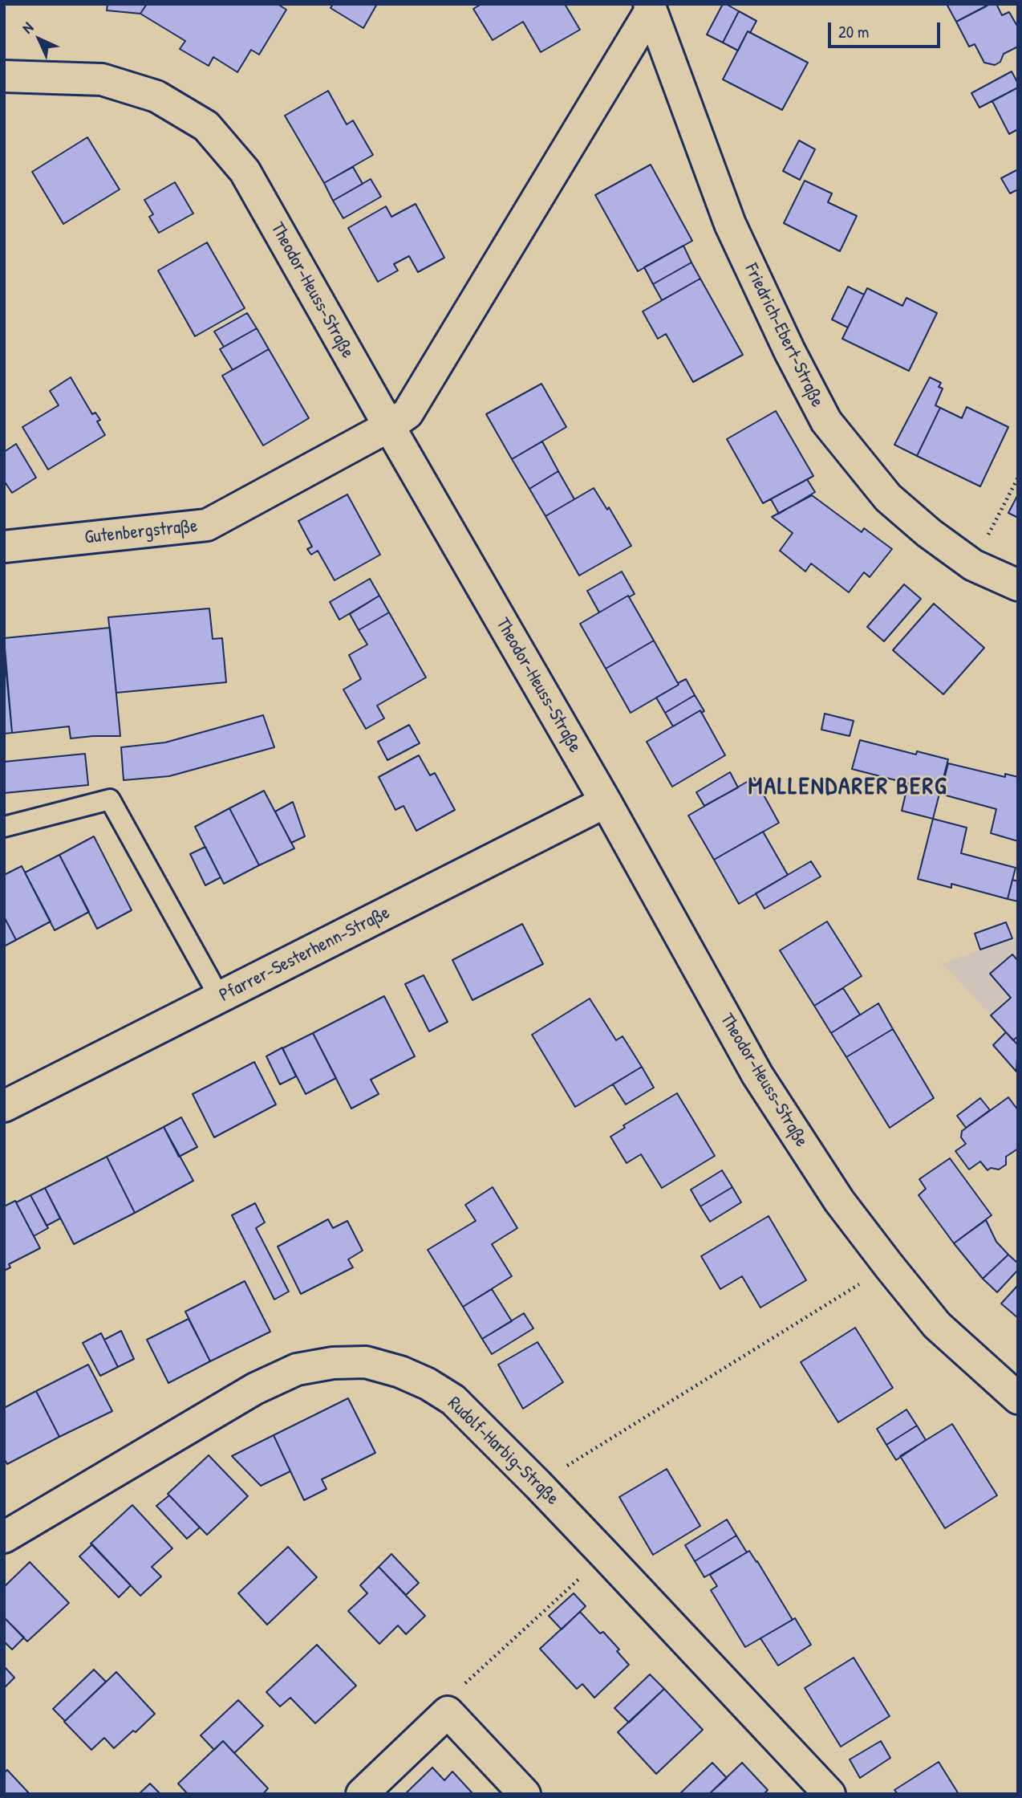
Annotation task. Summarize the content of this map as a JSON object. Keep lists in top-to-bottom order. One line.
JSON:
{"streets":{"street":["Theodor-Heuss-Straße","Friedrich-Ebert-Straße","Gutenbergstraße","Pfarrer-Sesterhenn-Straße","Rudolf-Harbig-Straße"]},"crossings":[["Theodor-Heuss-Straße","Friedrich-Ebert-Straße"],["Theodor-Heuss-Straße","Gutenbergstraße"],["Theodor-Heuss-Straße","Pfarrer-Sesterhenn-Straße"],["Friedrich-Ebert-Straße","Gutenbergstraße"]],"districts":["MALLENDARER BERG"],"scale_bar":"20 m","north":"top left"}
